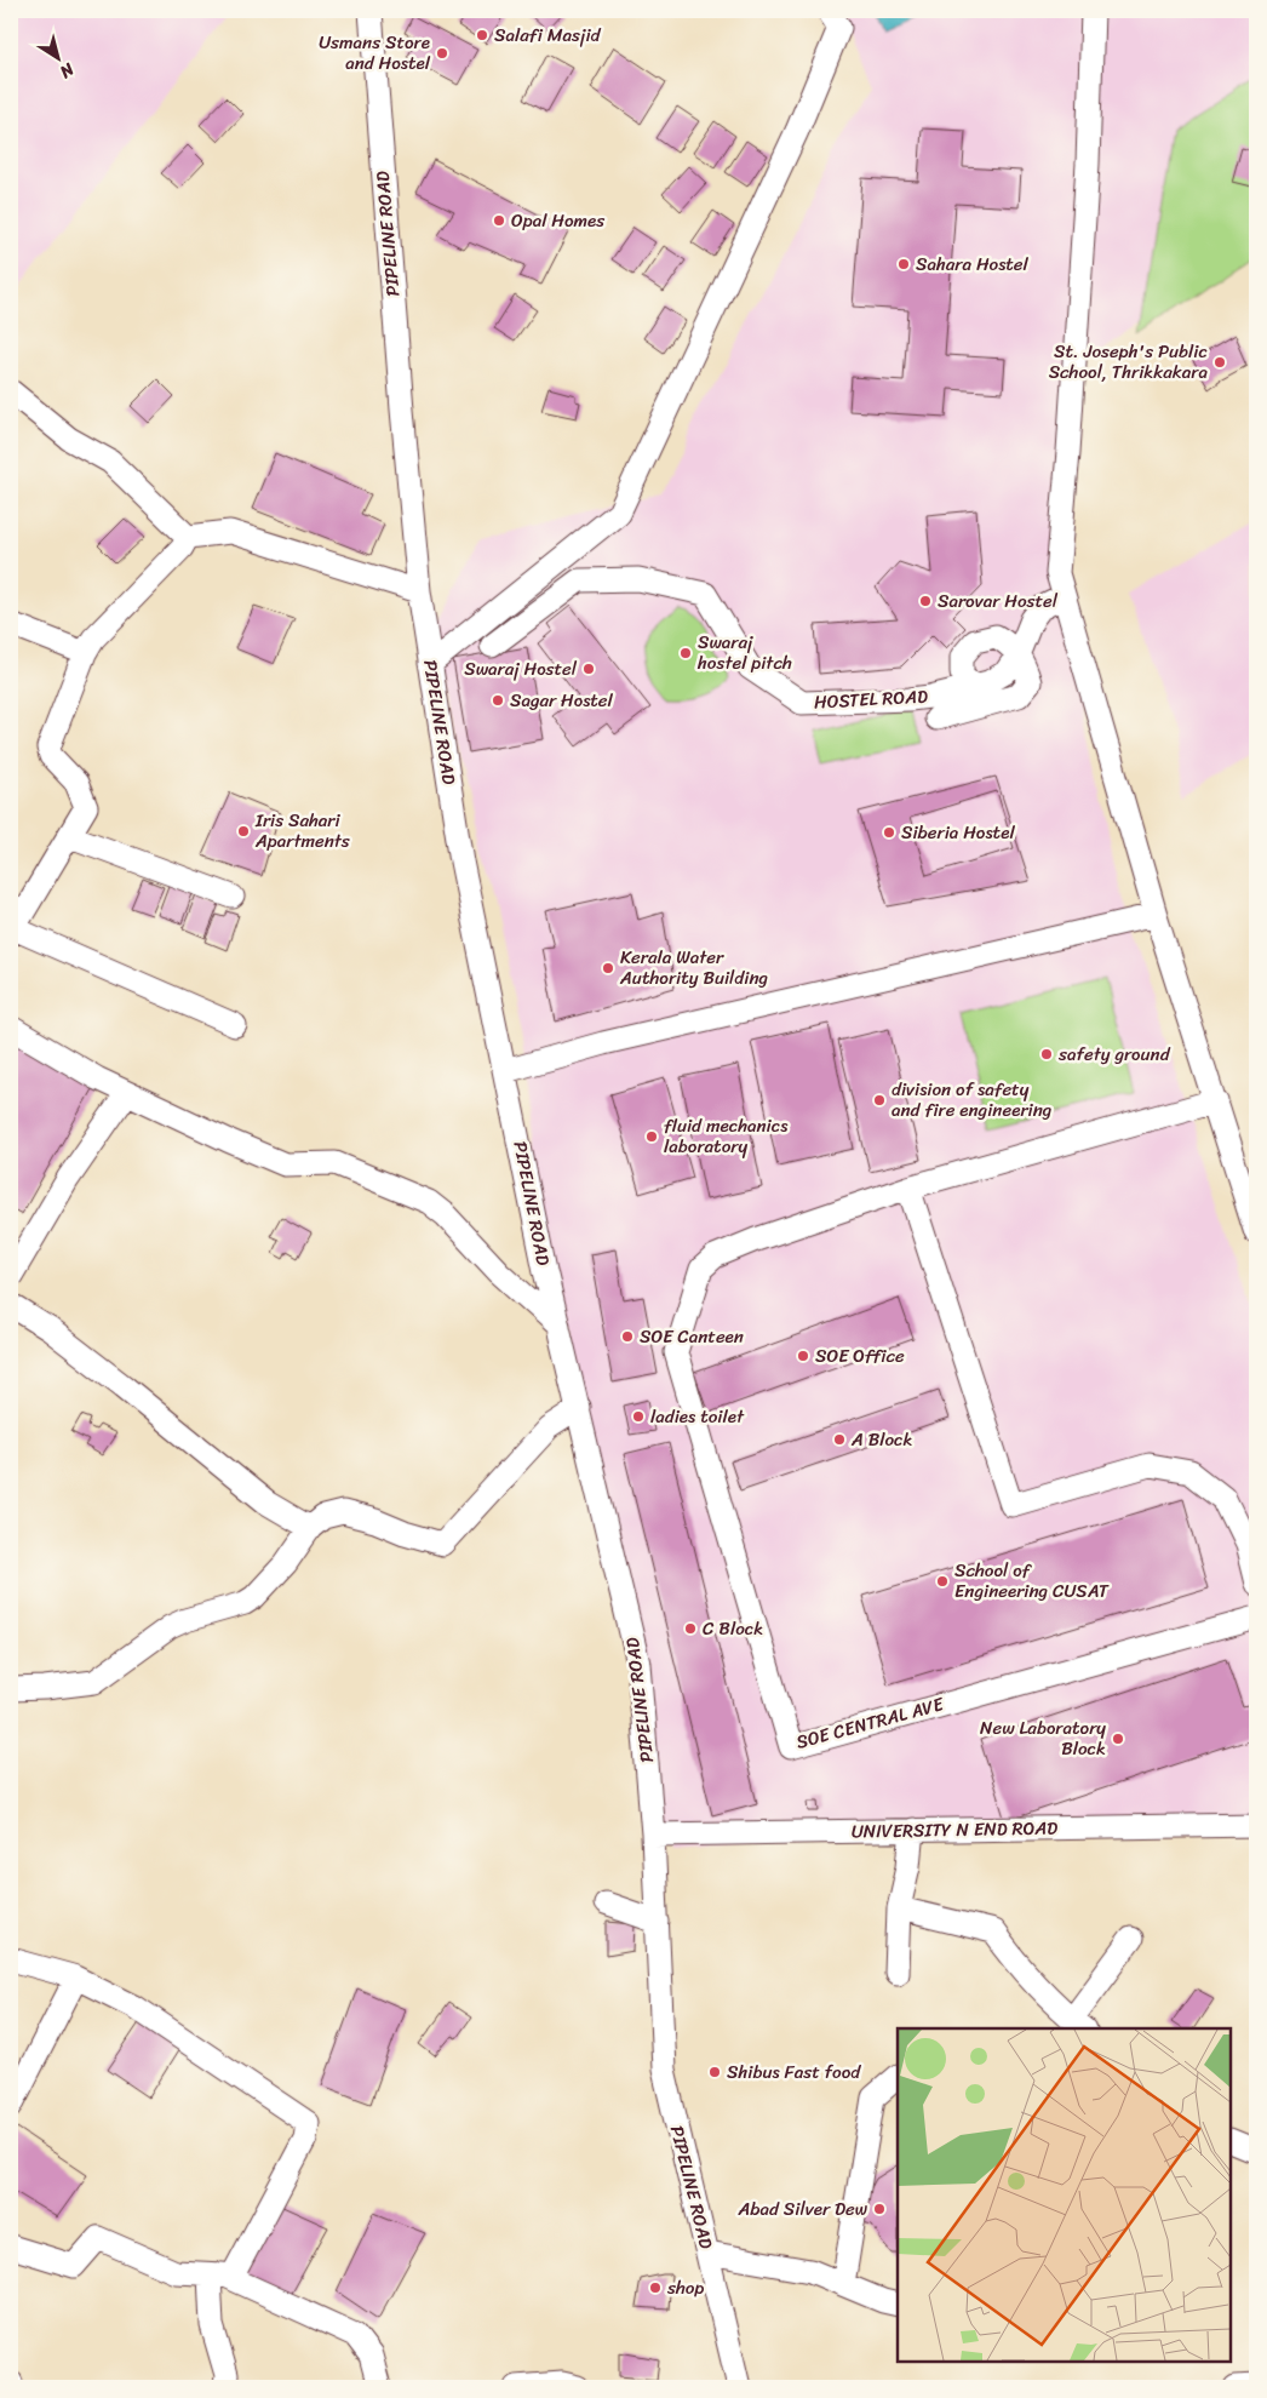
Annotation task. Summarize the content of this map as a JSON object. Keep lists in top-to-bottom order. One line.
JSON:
{"streets":{"street":["PIPELINE ROAD","HOSTEL ROAD","SOE CENTRAL AVE","UNIVERSITY N END ROAD"]},"crossings":[["PIPELINE ROAD","UNIVERSITY N END ROAD"]],"places":["Salafi Masjid","Usmans Store and Hostel","Opal Homes","Sahara Hostel","St. Joseph's Public School, Thrikkakara","Sarovar Hostel","Swaraj hostel pitch","Swaraj Hostel","Sagar Hostel","Iris Sahari Apartments","Siberia Hostel","Kerala Water Authority Building","safety ground","division of safety and fire engineering","fluid mechanics laboratory","SOE Canteen","SOE Office","ladies toilet","A Block","School of Engineering CUSAT","C Block","New Laboratory Block","Shibus Fast food","Abad Silver Dew","shop"],"north":"bottom right"}
